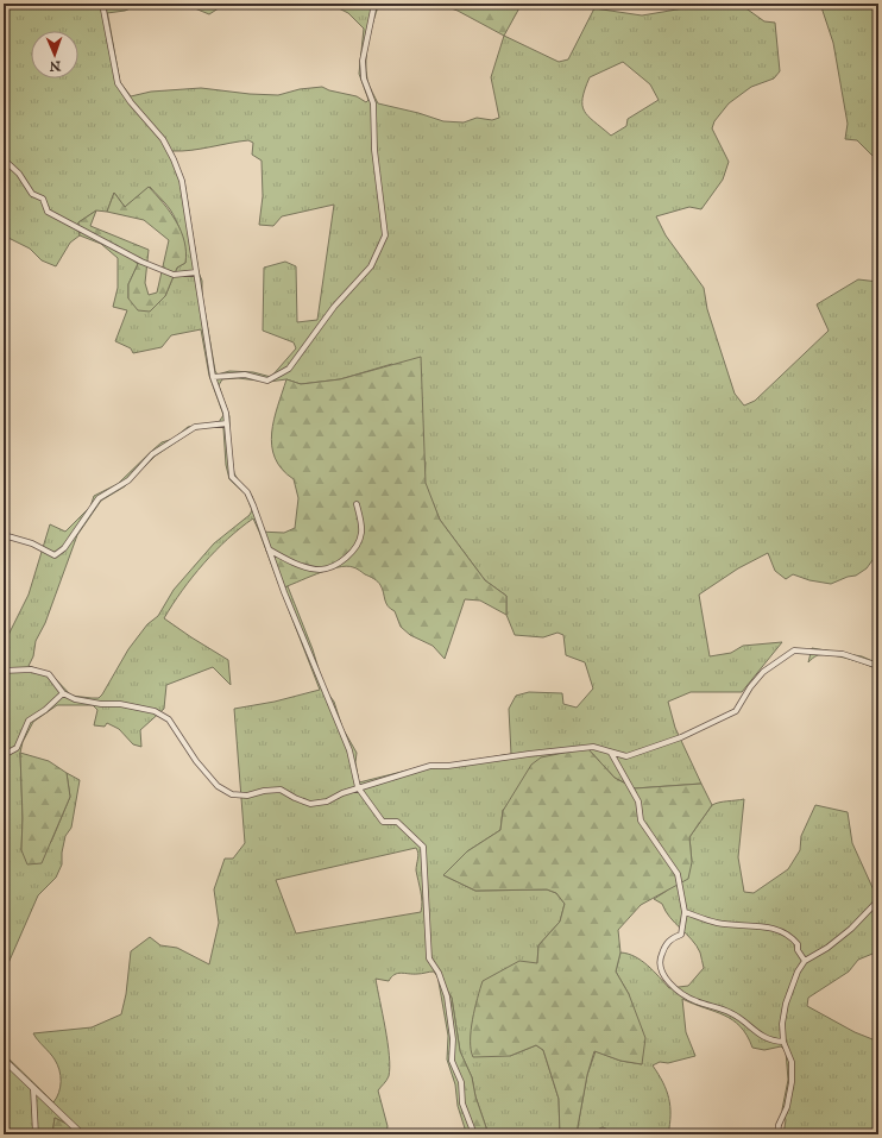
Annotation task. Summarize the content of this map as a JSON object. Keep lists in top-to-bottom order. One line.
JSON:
{"north":"bottom"}
